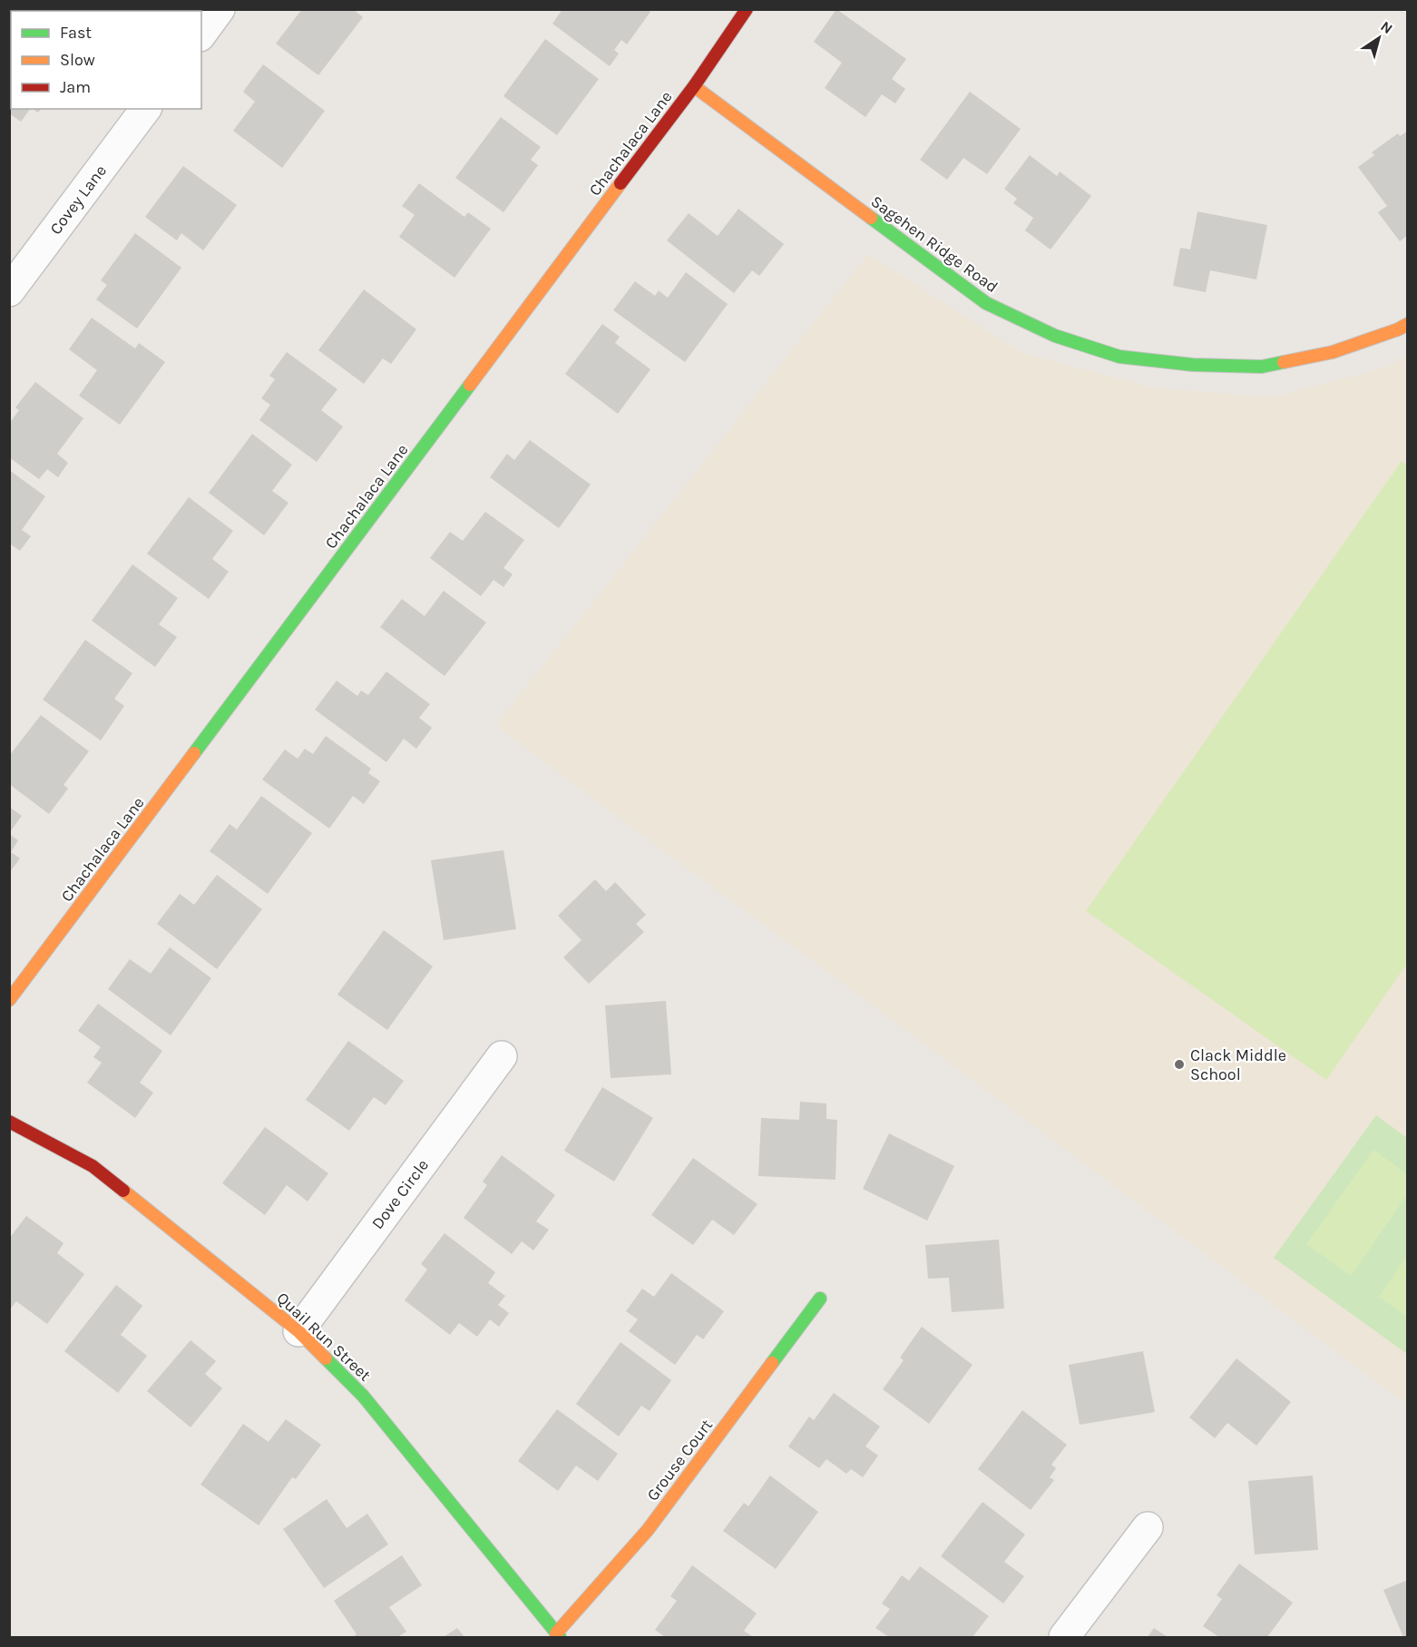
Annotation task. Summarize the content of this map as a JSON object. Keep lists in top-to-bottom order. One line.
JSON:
{"streets":{"street":["Chachalaca Lane","Covey Lane","Sagehen Ridge Road","Dove Circle","Quail Run Street","Grouse Court"]},"crossings":[["Chachalaca Lane","Sagehen Ridge Road"],["Dove Circle","Quail Run Street"],["Quail Run Street","Grouse Court"]],"places":["Clack Middle School"],"legend":["Fast","Slow","Jam"],"north":"top right"}
